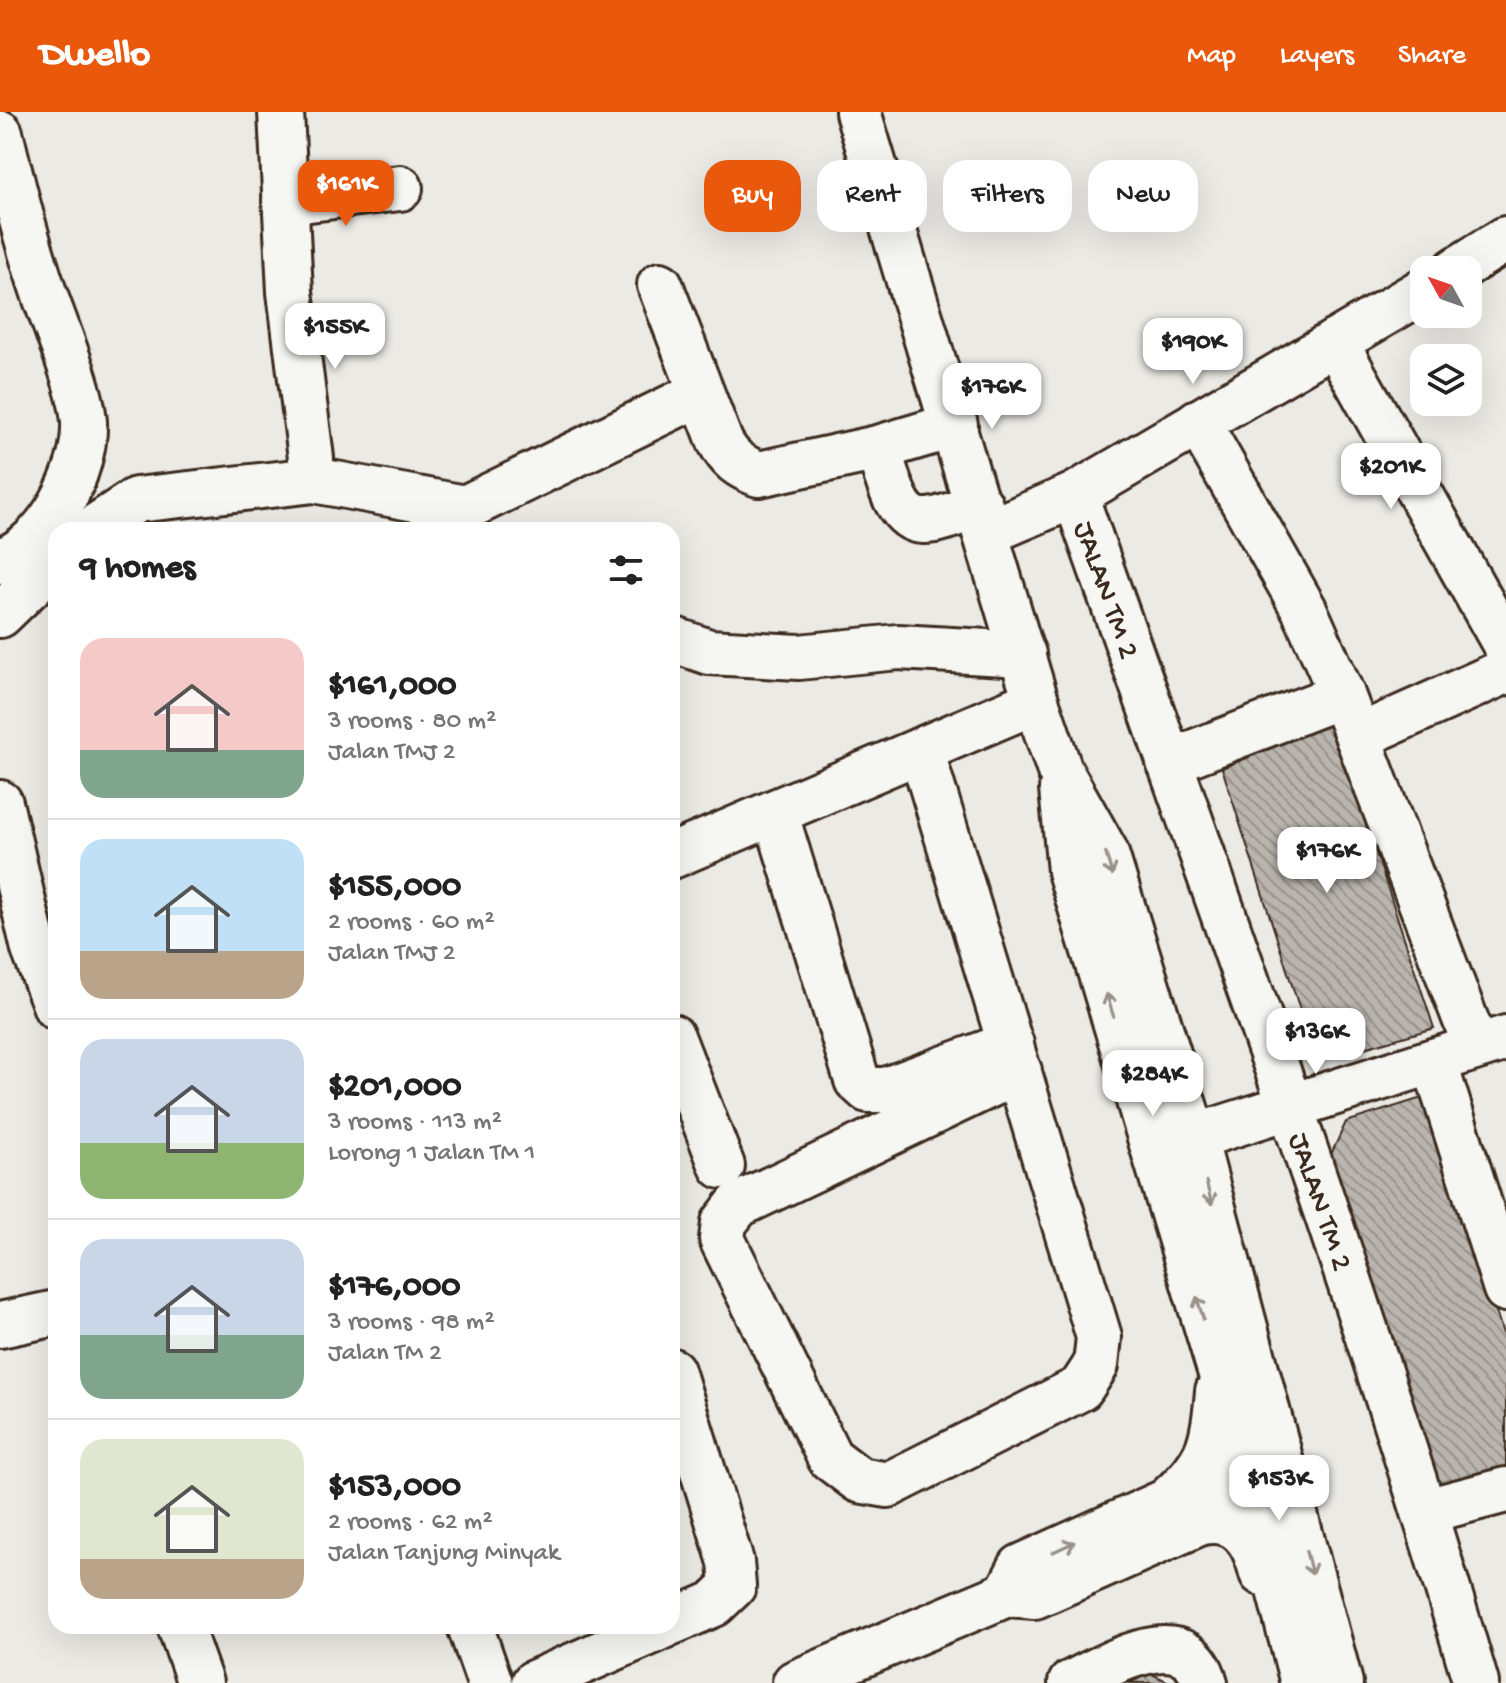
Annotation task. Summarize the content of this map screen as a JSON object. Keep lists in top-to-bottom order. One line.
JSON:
{"streets":{"street":["JALAN TM 2"]},"north":"top left","page":{"header":"Dwello","nav":["Map","Layers","Share"],"price":["$161K","$155K","$190K","$176K","$201K","$176K","$136K","$284K","$153K"],"chip":["Buy","Rent","Filters","New"],"heading":"9 homes","list":[{"name":"$161,000","note":"3 rooms · 80 m² · Jalan TMJ 2"},{"name":"$155,000","note":"2 rooms · 60 m² · Jalan TMJ 2"},{"name":"$201,000","note":"3 rooms · 113 m² · Lorong 1 Jalan TM 1"},{"name":"$176,000","note":"3 rooms · 98 m² · Jalan TM 2"},{"name":"$153,000","note":"2 rooms · 62 m² · Jalan Tanjung Minyak"}]}}
